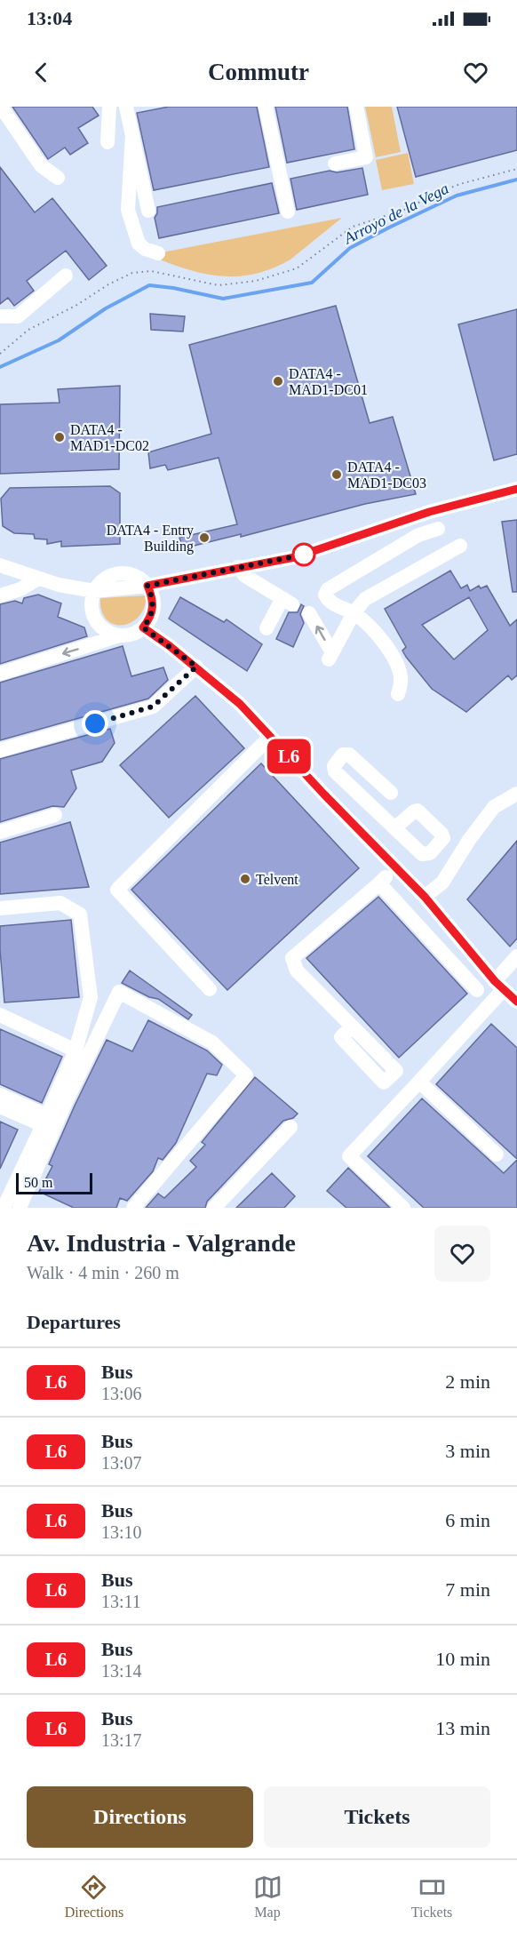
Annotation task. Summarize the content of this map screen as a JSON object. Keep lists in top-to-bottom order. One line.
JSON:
{"water":["Arroyo de la Vega"],"places":["DATA4 - MAD1-DC01","DATA4 - MAD1-DC02","DATA4 - MAD1-DC03","DATA4 - Entry Building","Telvent"],"lines":["bus line L6"],"scale_bar":"50 m","page":{"status":"13:04","header":"Commutr","on_map":"L6","scale":"50 m","heading":[["Av. Industria - Valgrande","Walk · 4 min · 260 m"],"Departures"],"list":[{"mark":"L6","name":"Bus","note":"13:06","value":"2 min"},{"mark":"L6","name":"Bus","note":"13:07","value":"3 min"},{"mark":"L6","name":"Bus","note":"13:10","value":"6 min"},{"mark":"L6","name":"Bus","note":"13:11","value":"7 min"},{"mark":"L6","name":"Bus","note":"13:14","value":"10 min"},{"mark":"L6","name":"Bus","note":"13:17","value":"13 min"}],"buttons":["Directions","Tickets"],"tabs":["Directions","Map","Tickets"]}}
